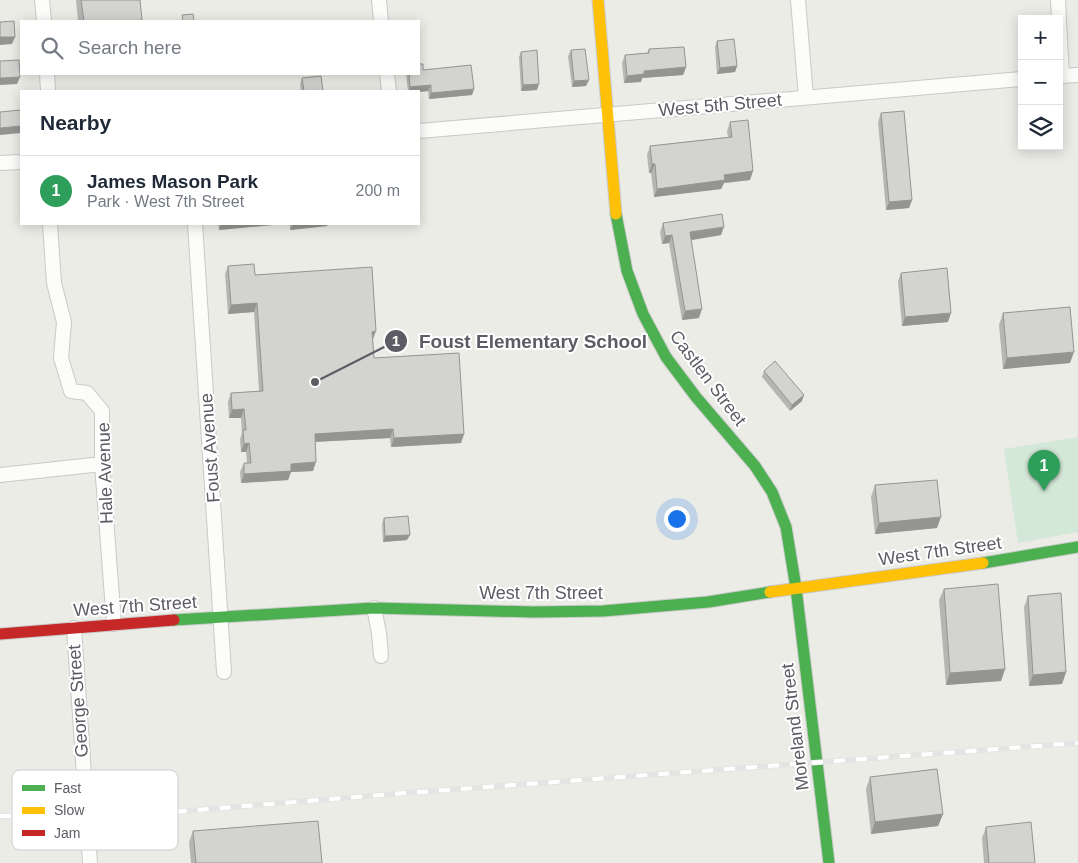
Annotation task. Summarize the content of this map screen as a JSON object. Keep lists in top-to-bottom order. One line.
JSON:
{"streets":{"street":["West 5th Street","Castlen Street","Foust Avenue","Hale Avenue","West 7th Street","George Street","Moreland Street"]},"crossings":[["West 5th Street","Castlen Street"],["Castlen Street","West 7th Street"],["Castlen Street","Moreland Street"],["Foust Avenue","West 7th Street"],["Hale Avenue","West 7th Street"],["West 7th Street","George Street"],["West 7th Street","Moreland Street"]],"places":["Foust Elementary School"],"legend":["Fast","Slow","Jam"],"page":{"map_buttons":["+","−"],"search":"Search here","heading":"Nearby","list":[{"mark":"1","name":"James Mason Park","note":"Park · West 7th Street","value":"200 m"}],"pins":"1"}}
